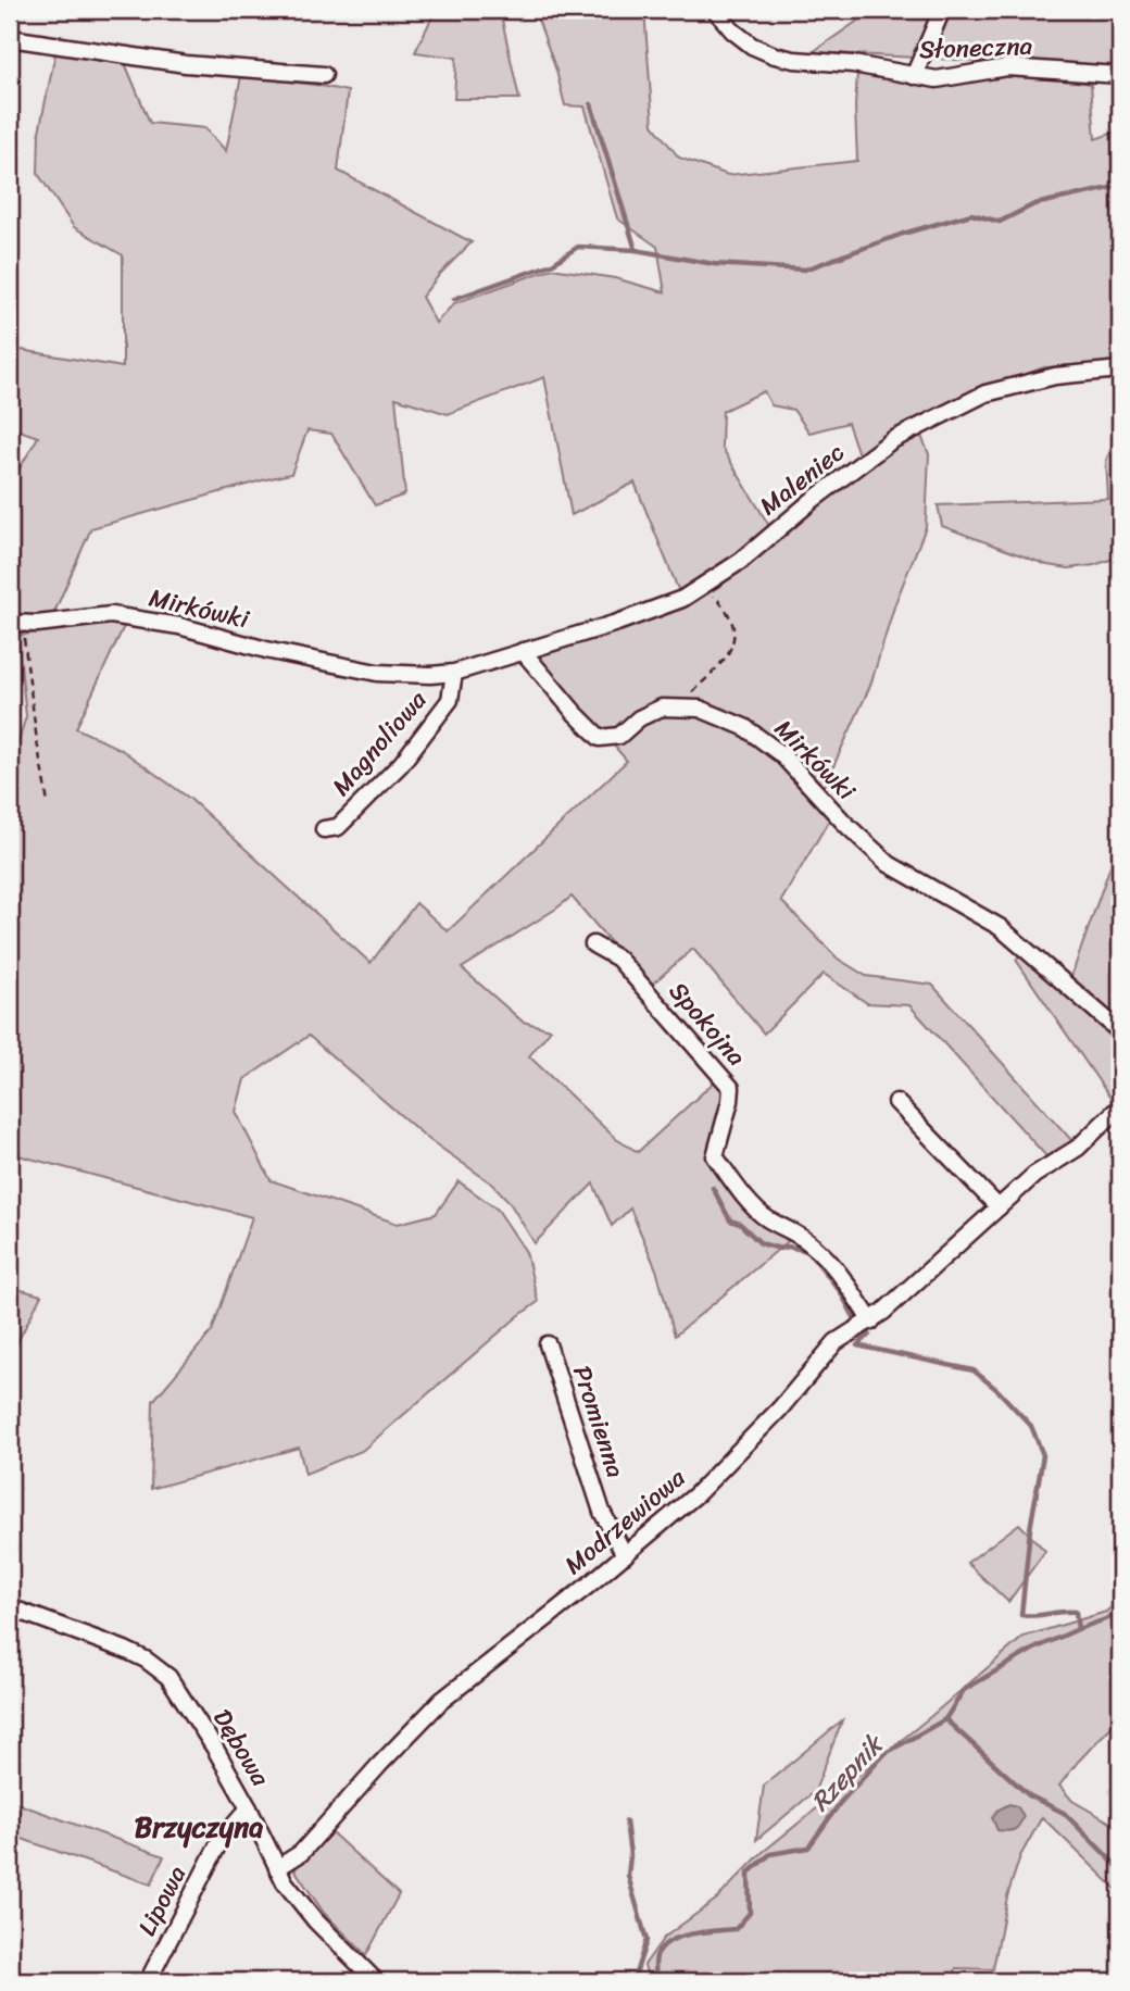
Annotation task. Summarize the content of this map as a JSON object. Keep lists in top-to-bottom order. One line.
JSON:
{"streets":{"street":["Słoneczna","Maleniec","Mirkówki","Magnoliowa","Spokojna","Promienna","Modrzewiowa","Dębowa","Lipowa"]},"crossings":[["Maleniec","Mirkówki"],["Mirkówki","Magnoliowa"],["Spokojna","Modrzewiowa"],["Promienna","Modrzewiowa"],["Modrzewiowa","Dębowa"],["Dębowa","Lipowa"]],"districts":["Brzyczyna"],"water":["Rzepnik"]}
